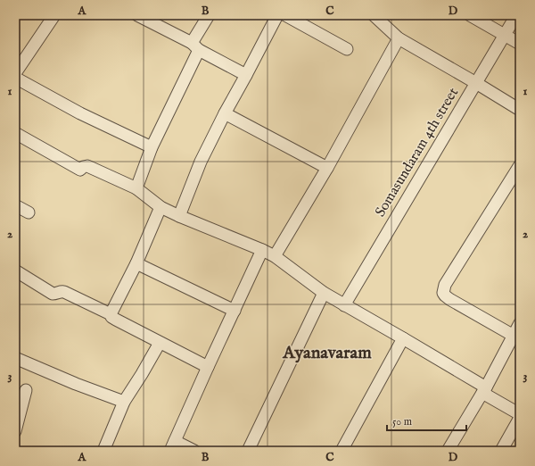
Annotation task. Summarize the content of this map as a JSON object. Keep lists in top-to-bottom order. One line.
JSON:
{"streets":{"street":["Somasundaram 4th street"]},"districts":["Ayanavaram"],"scale_bar":"50 m","grid":{"columns":["A","B","C","D"],"rows":["1","2","3"]}}
